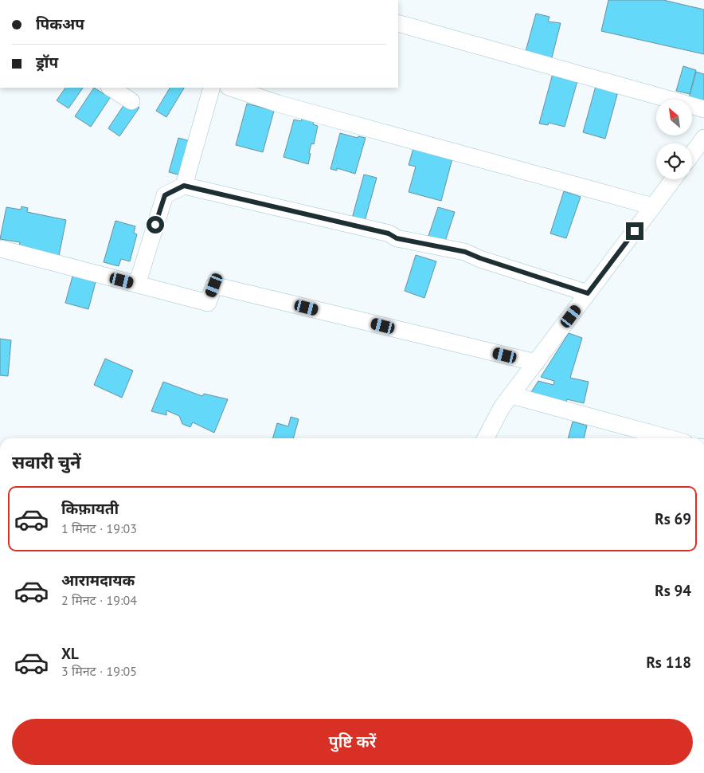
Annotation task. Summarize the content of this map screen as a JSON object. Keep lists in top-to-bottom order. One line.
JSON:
{"north":"top left","page":{"banner":["पिकअप","ड्रॉप"],"heading":"सवारी चुनें","list":[{"name":"किफ़ायती","note":"1 मिनट · 19:03","value":"Rs 69"},{"name":"आरामदायक","note":"2 मिनट · 19:04","value":"Rs 94"},{"name":"XL","note":"3 मिनट · 19:05","value":"Rs 118"}],"buttons":"पुष्टि करें"}}
